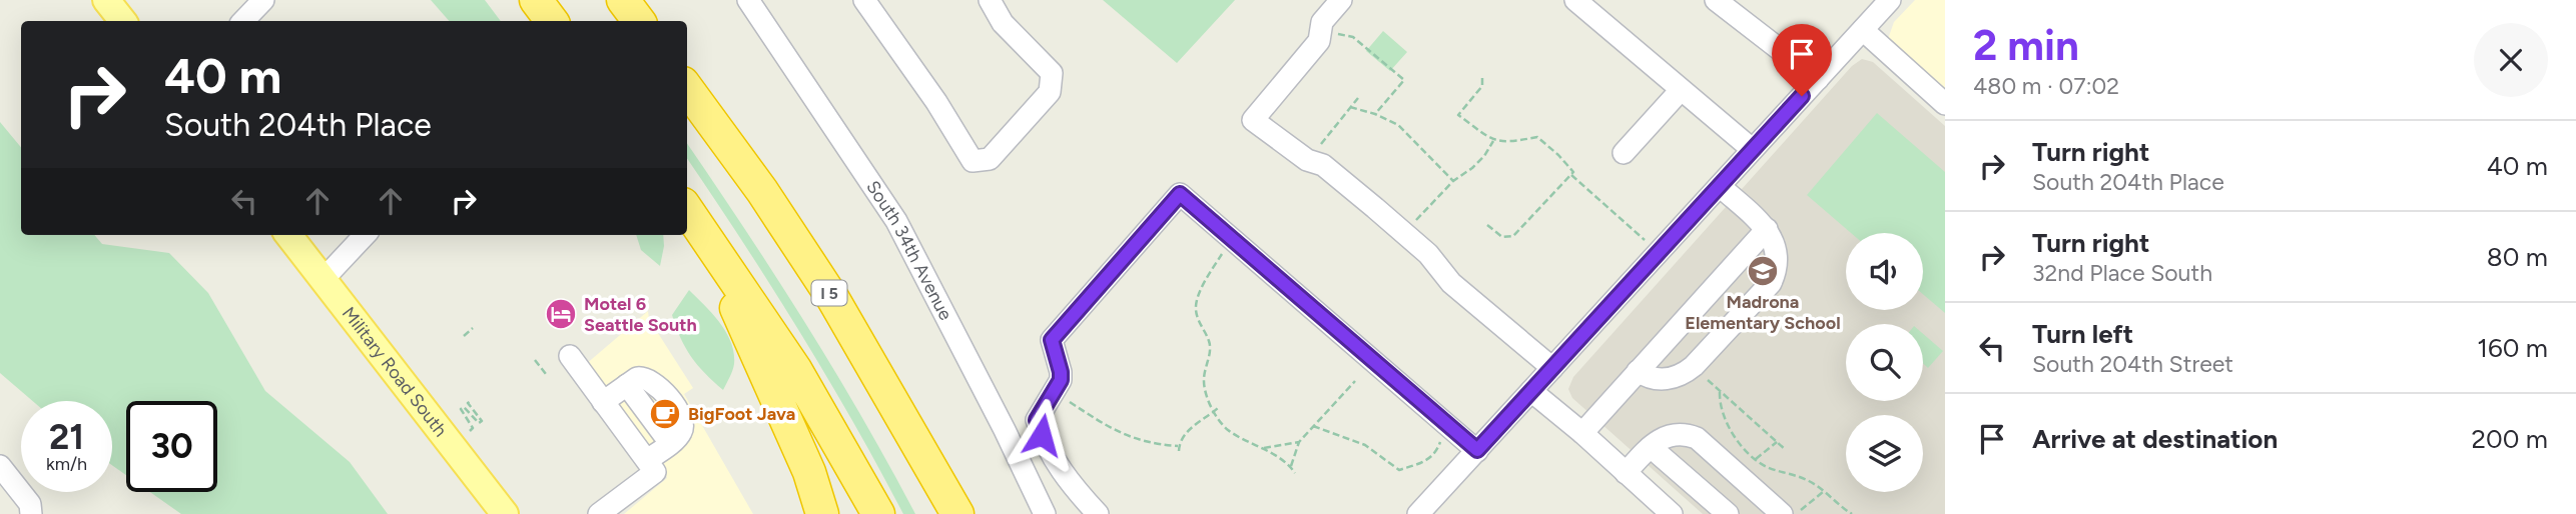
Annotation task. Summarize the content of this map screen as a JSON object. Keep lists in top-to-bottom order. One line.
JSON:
{"streets":{"highway":["I 5"],"main road":["Military Road South"],"street":["South 34th Avenue"]},"places":{"school or university":["Madrona Elementary School"],"hotel":["Motel 6 Seattle South"],"cafe":["BigFoot Java"]},"page":{"heading":["2 min","480 m · 07:02"],"turn":["40 m","South 204th Place"],"list":[{"name":"Turn right","note":"South 204th Place","value":"40 m"},{"name":"Turn right","note":"32nd Place South","value":"80 m"},{"name":"Turn left","note":"South 204th Street","value":"160 m"},{"name":"Arrive at destination","value":"200 m"}],"speed":"21 km/h","limit":"30"}}
